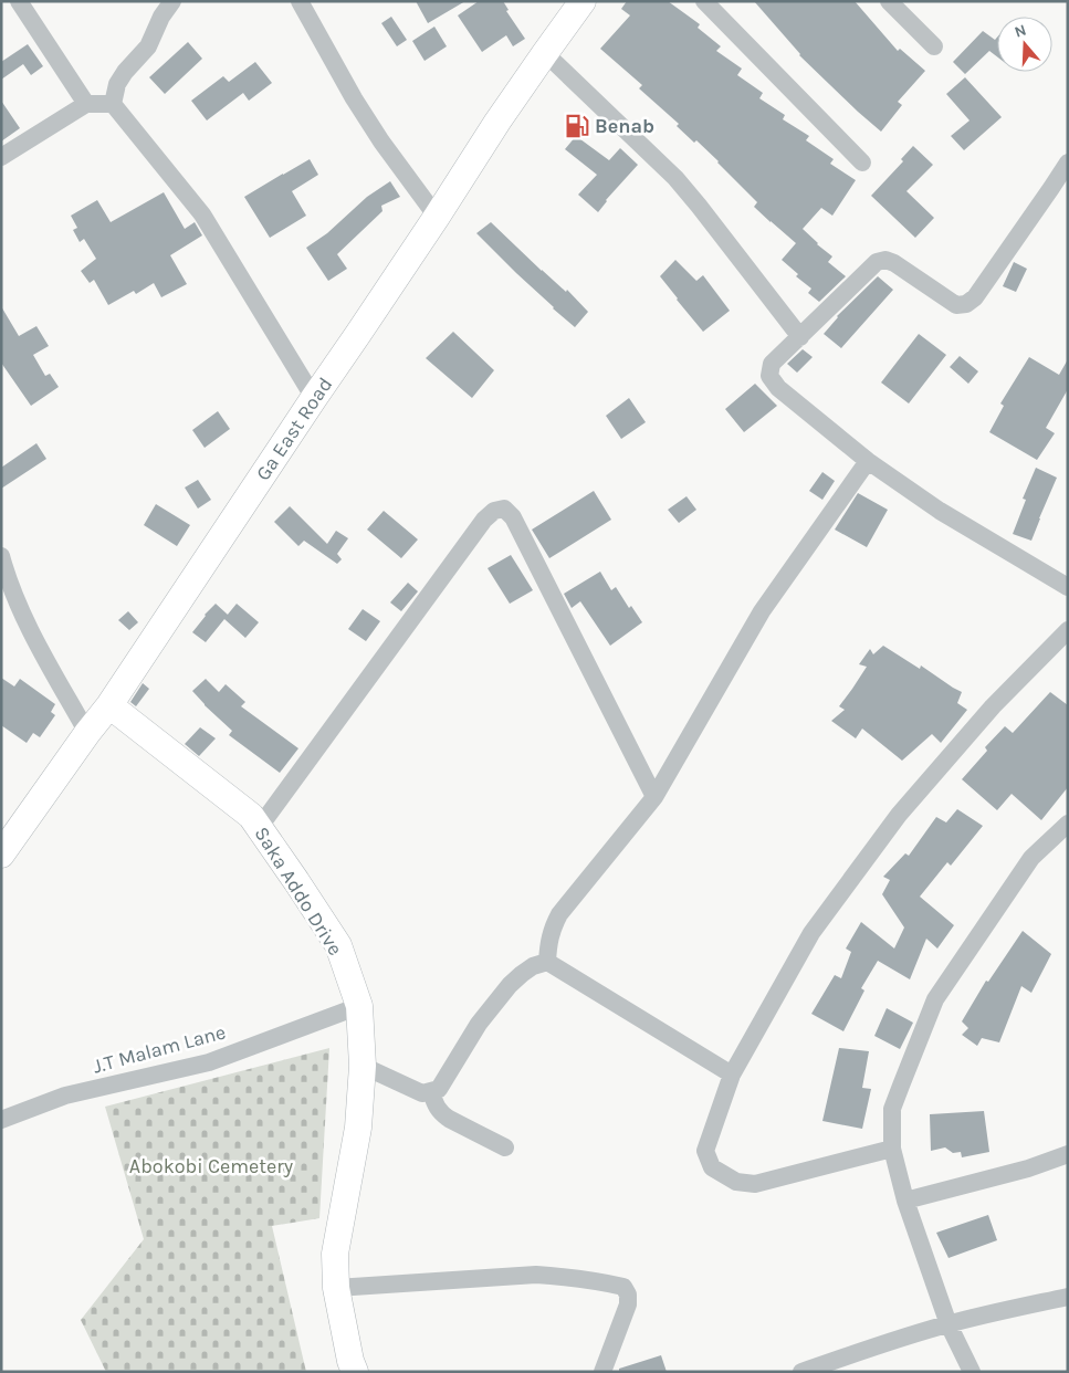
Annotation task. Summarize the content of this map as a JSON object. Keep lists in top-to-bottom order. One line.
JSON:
{"streets":{"street":["Ga East Road","Saka Addo Drive","J.T Malam Lane"]},"crossings":[["Ga East Road","Saka Addo Drive"],["Saka Addo Drive","J.T Malam Lane"]],"parks":["Abokobi Cemetery"],"places":{"fuel station":["Benab"]},"north":"top"}
